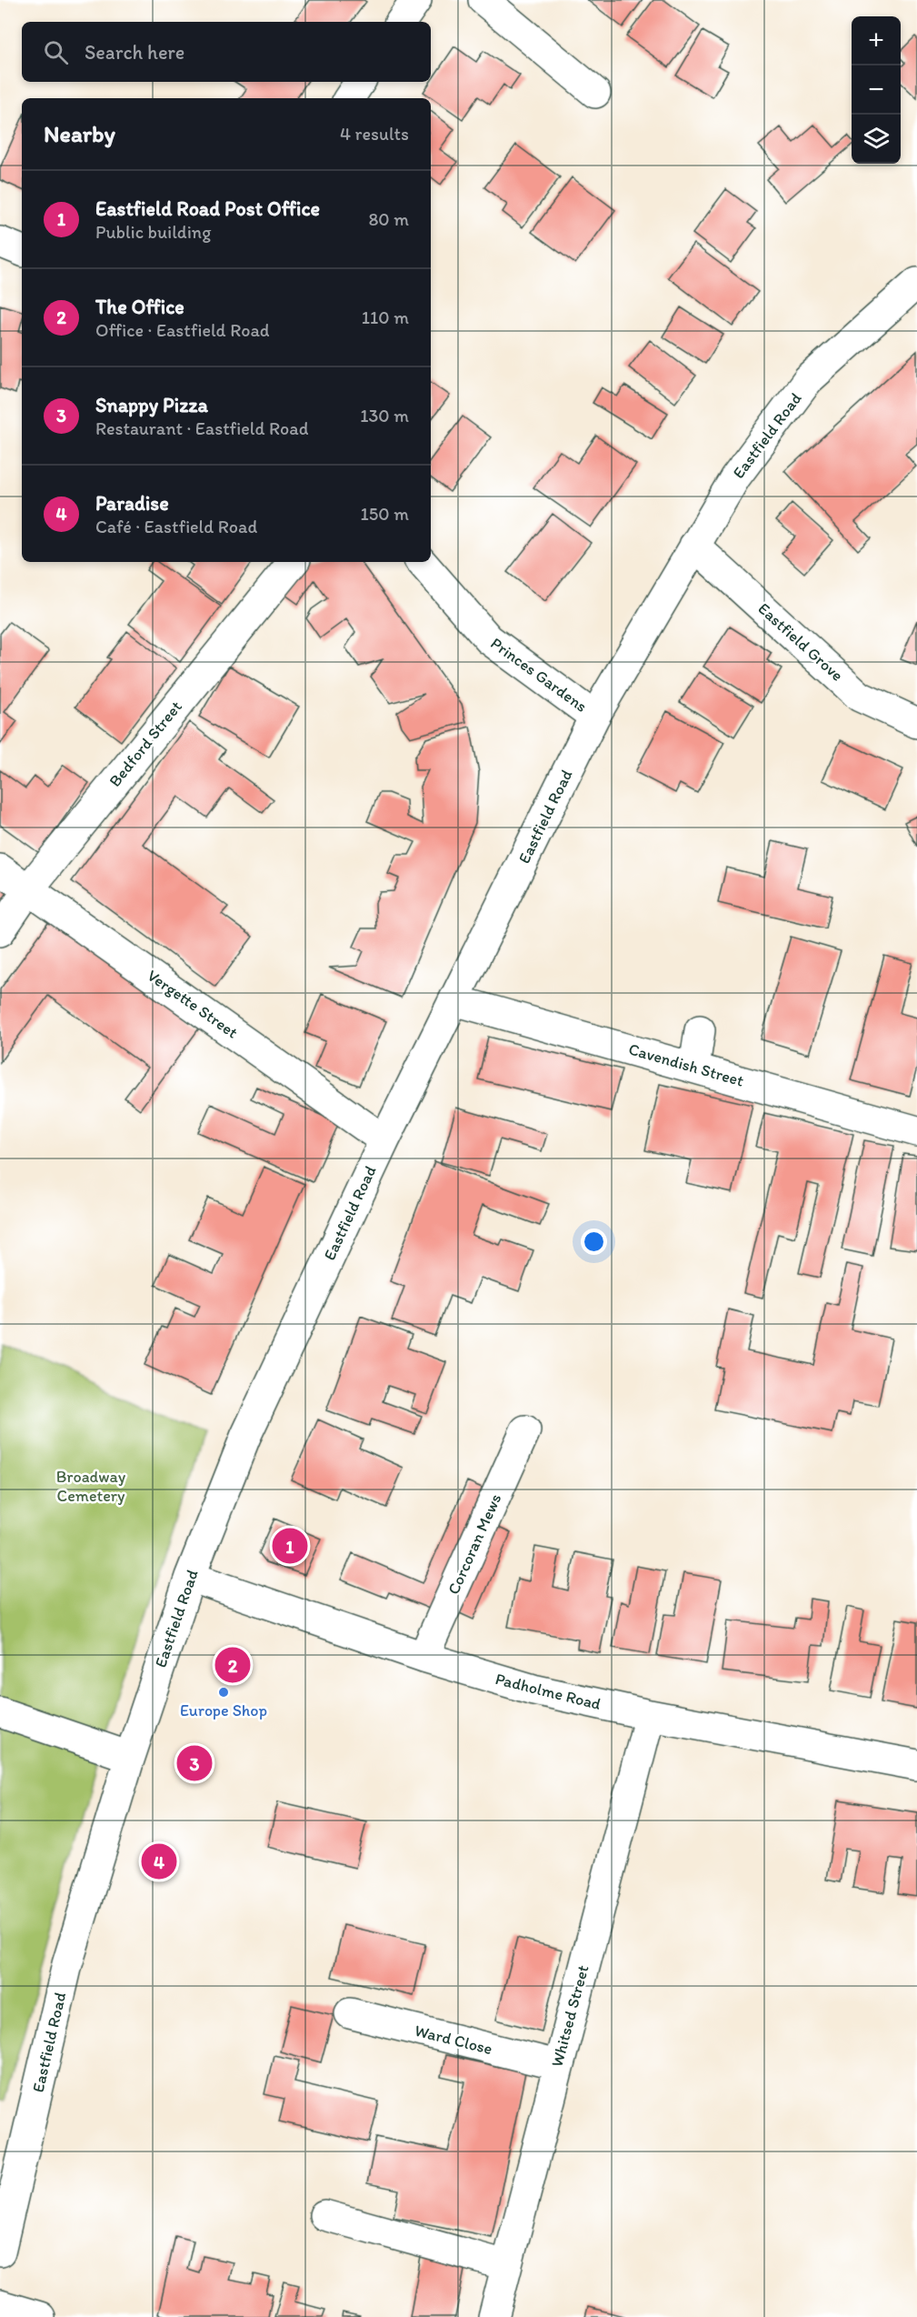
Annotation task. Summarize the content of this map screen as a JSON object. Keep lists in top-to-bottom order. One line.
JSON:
{"streets":{"street":["Eastfield Road","Eastfield Grove","Princes Gardens","Bedford Street","Vergette Street","Cavendish Street","Corcoran Mews","Padholme Road","Whitsed Street","Ward Close"]},"crossings":[["Eastfield Road","Eastfield Grove"],["Eastfield Road","Princes Gardens"],["Eastfield Road","Vergette Street"],["Eastfield Road","Cavendish Street"],["Eastfield Road","Padholme Road"],["Bedford Street","Vergette Street"],["Corcoran Mews","Padholme Road"],["Padholme Road","Whitsed Street"],["Whitsed Street","Ward Close"]],"parks":["Broadway Cemetery"],"places":["Europe Shop"],"page":{"map_buttons":["+","−"],"search":"Search here","heading":["Nearby","4 results"],"list":[{"mark":"1","name":"Eastfield Road Post Office","note":"Public building","value":"80 m"},{"mark":"2","name":"The Office","note":"Office · Eastfield Road","value":"110 m"},{"mark":"3","name":"Snappy Pizza","note":"Restaurant · Eastfield Road","value":"130 m"},{"mark":"4","name":"Paradise","note":"Café · Eastfield Road","value":"150 m"}],"pins":["1","2","3","4"]}}
